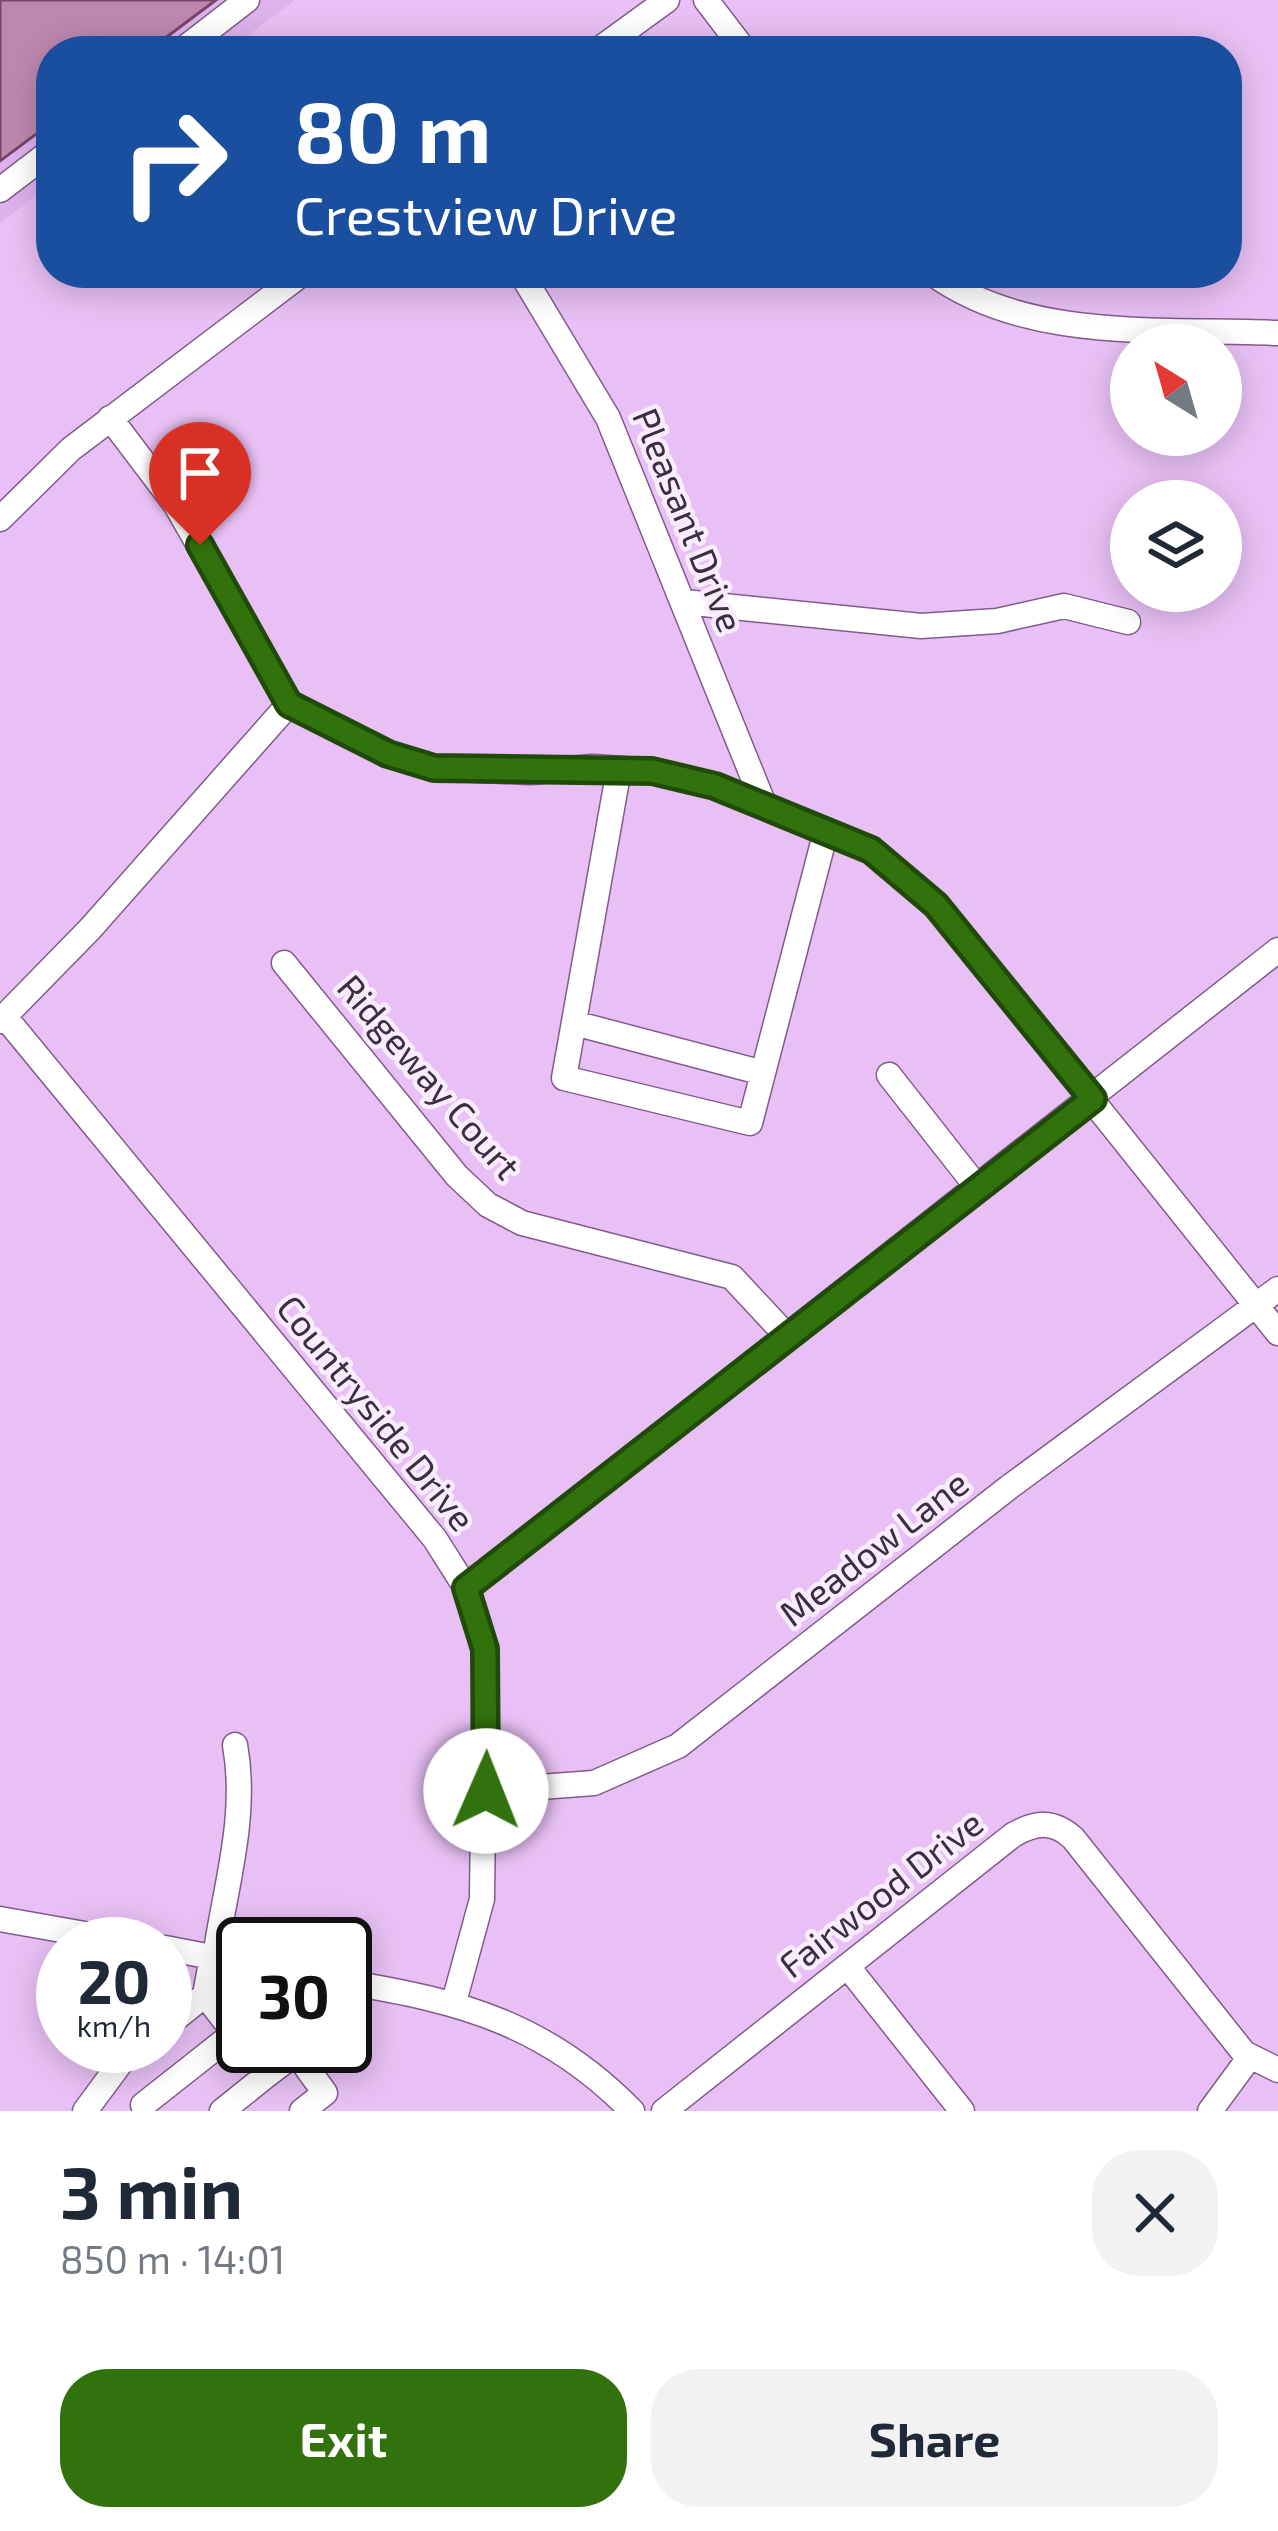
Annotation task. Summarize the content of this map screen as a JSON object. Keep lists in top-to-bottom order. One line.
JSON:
{"streets":{"street":["Pleasant Drive","Ridgeway Court","Countryside Drive","Meadow Lane","Fairwood Drive"]},"crossings":[["Countryside Drive","Meadow Lane"]],"north":"top left","page":{"turn":["80 m","Crestview Drive"],"speed":"20 km/h","limit":"30","heading":["3 min","850 m · 14:01"],"buttons":["Exit","Share"]}}
